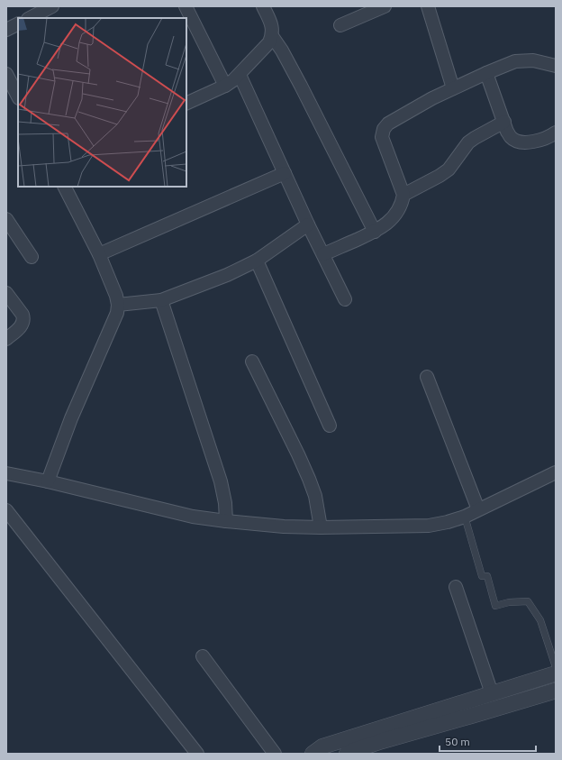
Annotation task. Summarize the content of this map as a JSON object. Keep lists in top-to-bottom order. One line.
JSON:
{"scale_bar":"50 m"}
